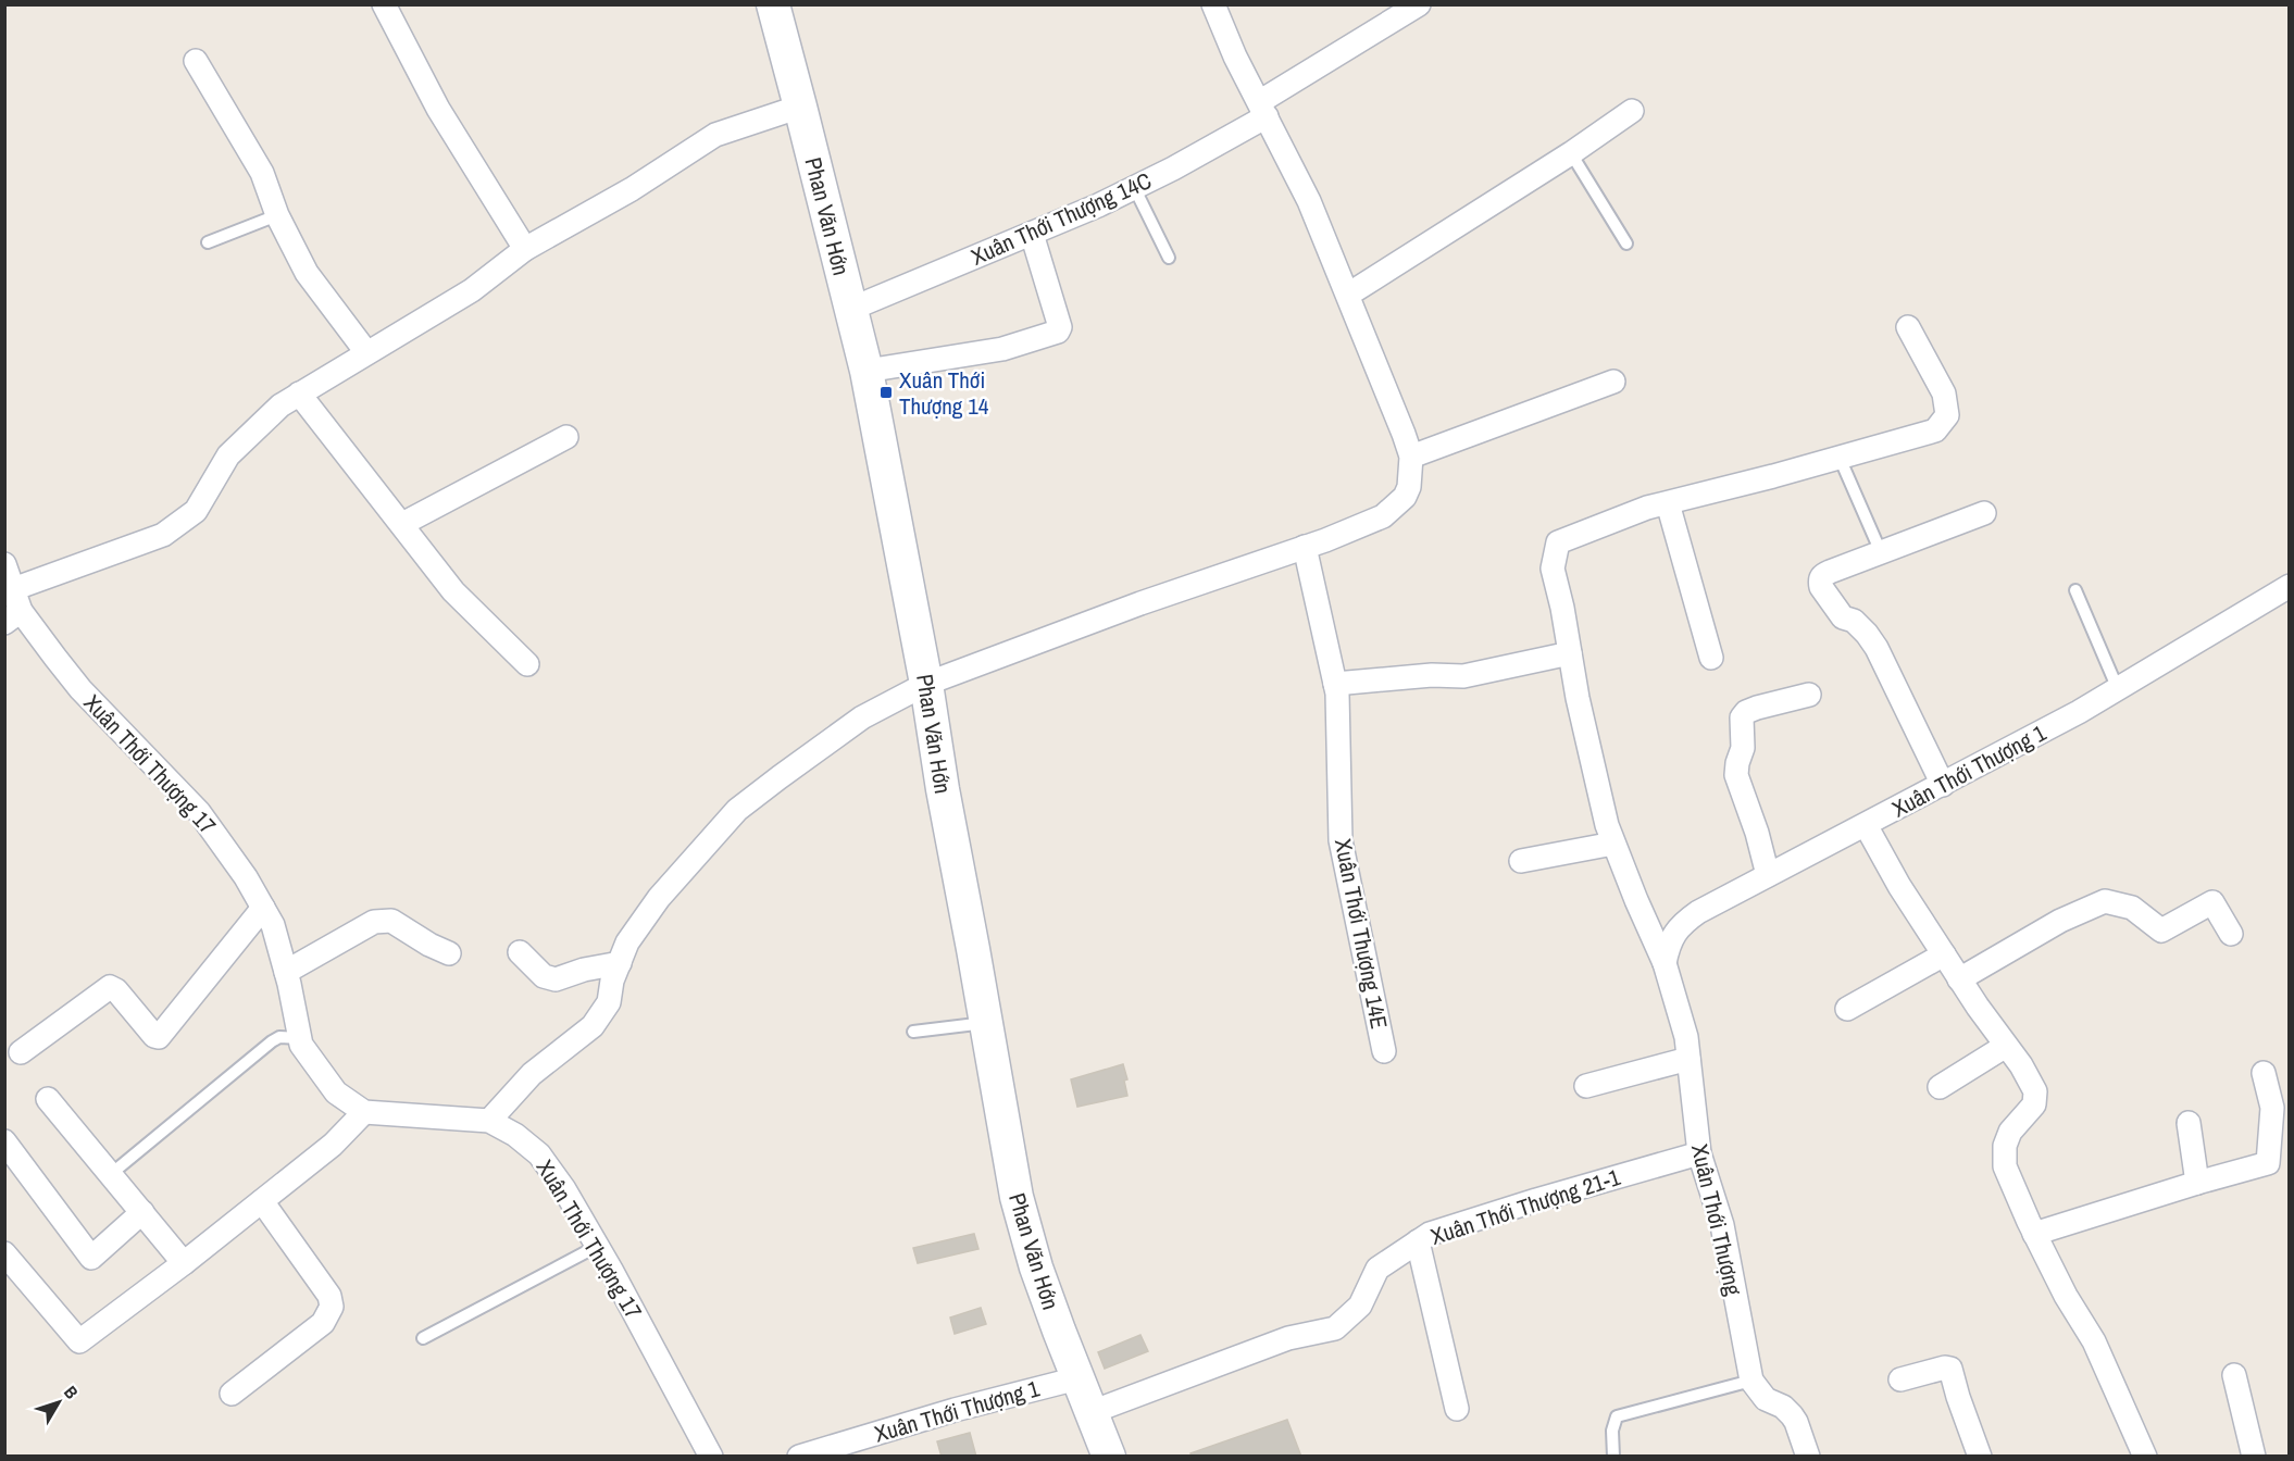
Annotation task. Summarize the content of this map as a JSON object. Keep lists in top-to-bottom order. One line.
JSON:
{"streets":{"main road":["Phan Văn Hớn"],"street":["Xuân Thới Thượng 14C","Xuân Thới Thượng 17","Xuân Thới Thượng 1","Xuân Thới Thượng 14E","Xuân Thới Thượng 21-1","Xuân Thới Thượng"]},"crossings":[["Phan Văn Hớn","Xuân Thới Thượng 14C"],["Phan Văn Hớn","Xuân Thới Thượng 1"],["Phan Văn Hớn","Xuân Thới Thượng 21-1"],["Xuân Thới Thượng 1","Xuân Thới Thượng"],["Xuân Thới Thượng 21-1","Xuân Thới Thượng"]],"places":{"transit":["Xuân Thới Thượng 14"]},"north":"top right"}
